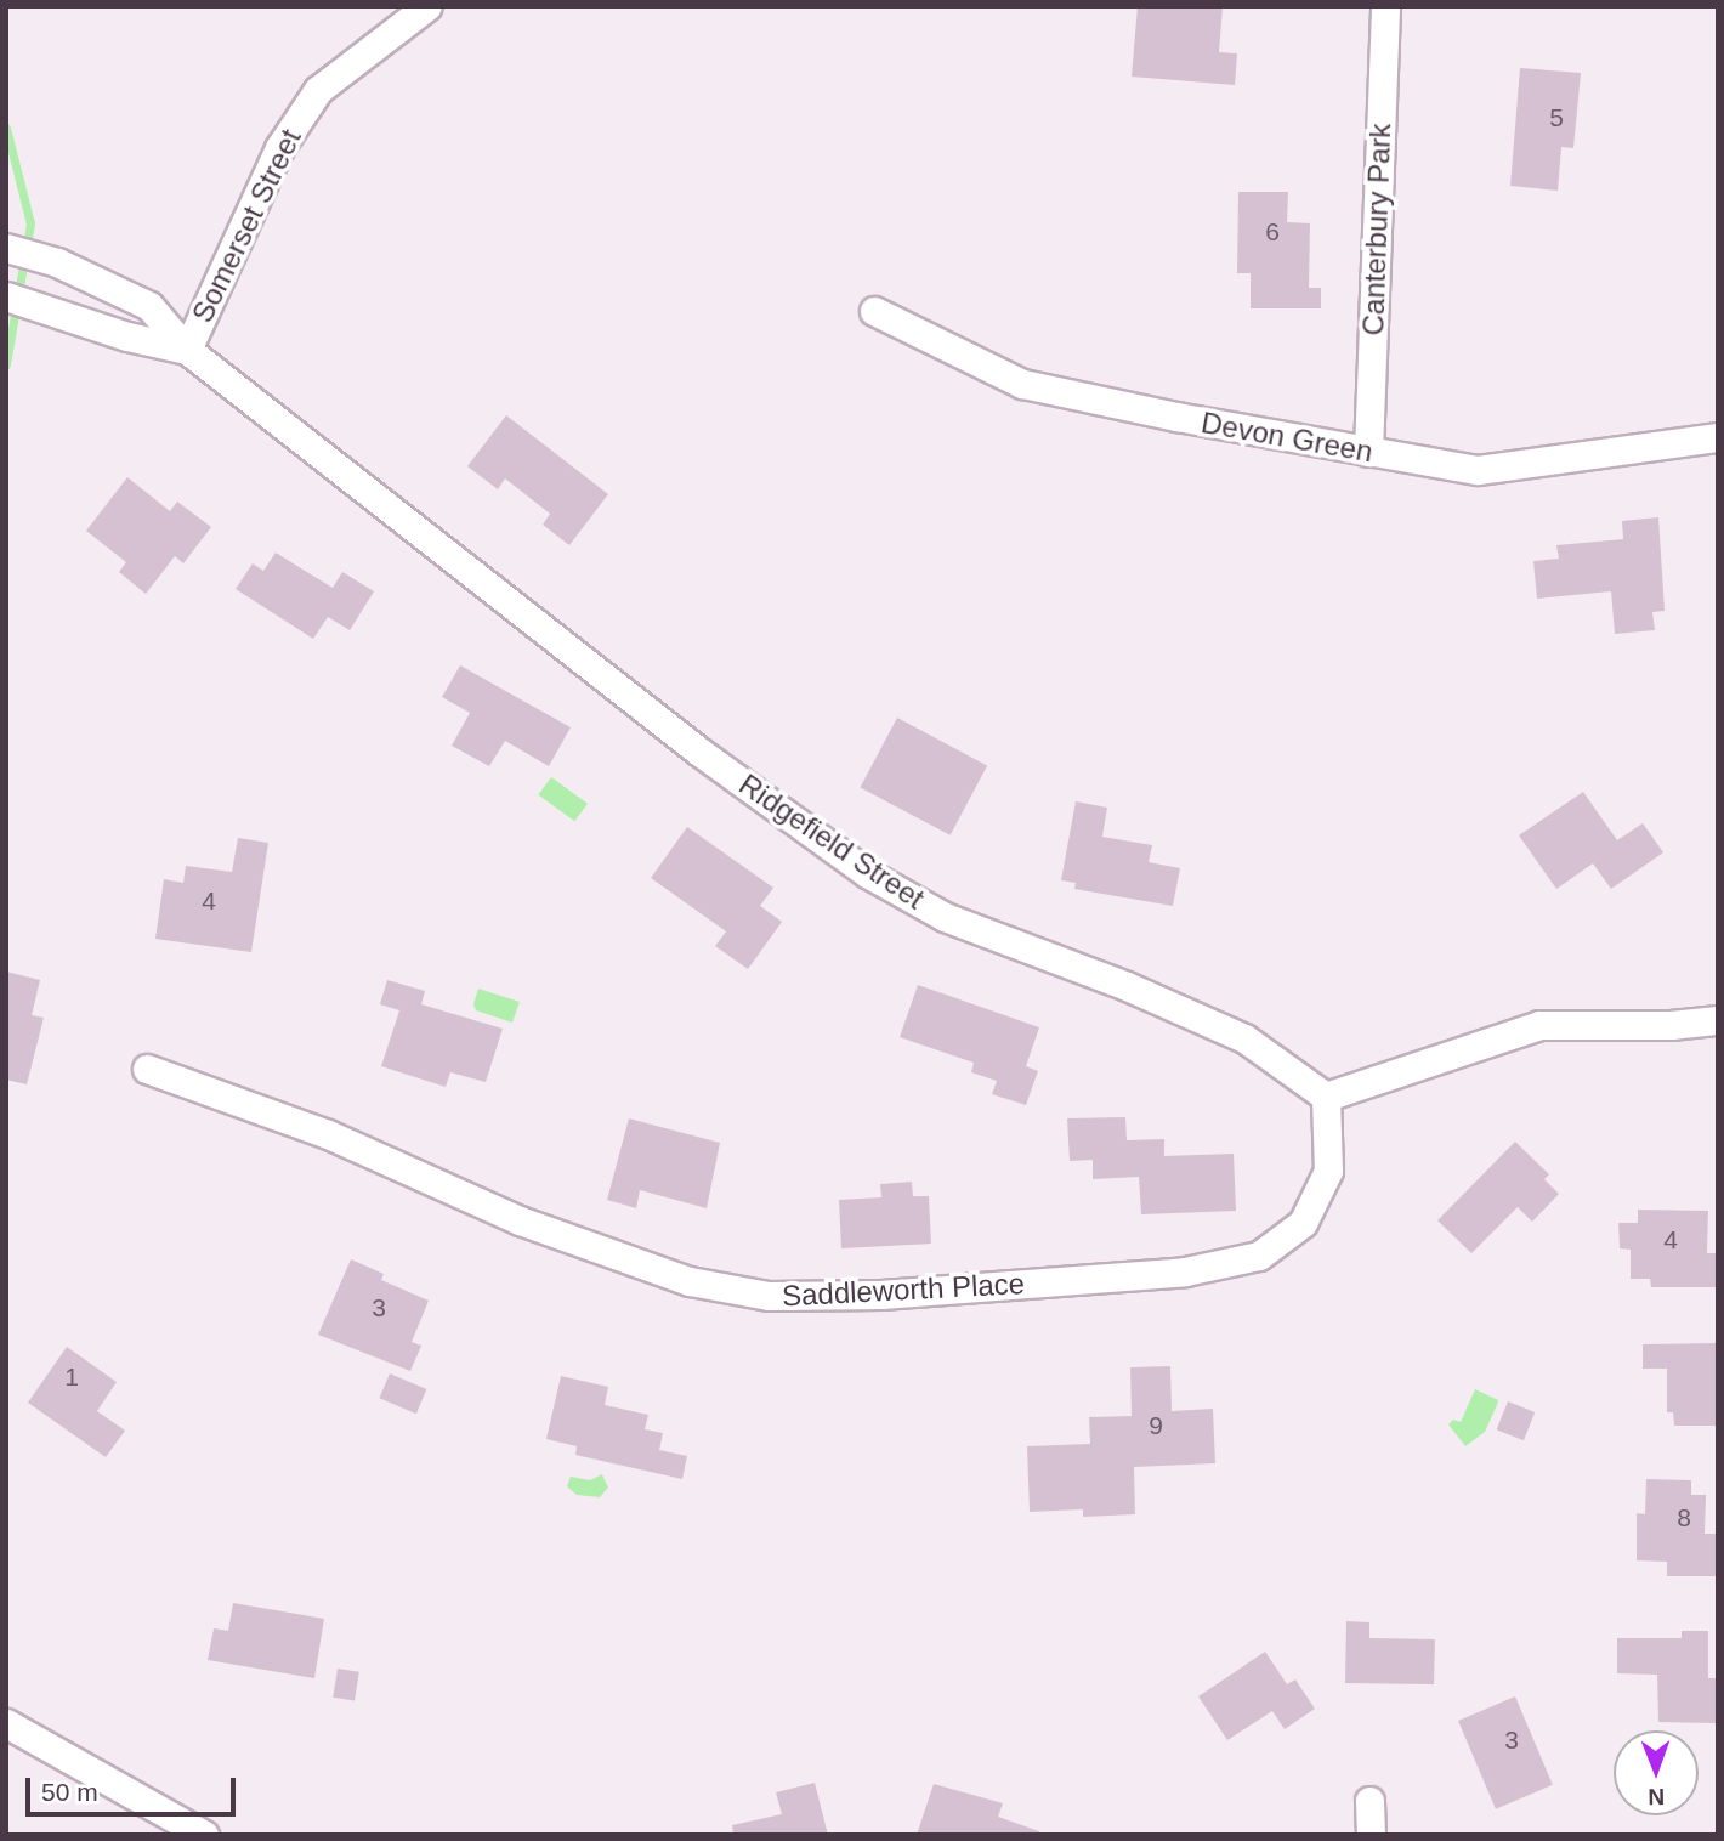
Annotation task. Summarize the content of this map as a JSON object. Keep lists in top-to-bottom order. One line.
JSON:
{"streets":{"street":["Somerset Street","Canterbury Park","Devon Green","Ridgefield Street","Saddleworth Place"]},"crossings":[["Somerset Street","Ridgefield Street"],["Canterbury Park","Devon Green"],["Ridgefield Street","Saddleworth Place"]],"house_numbers":["5","6","4","4","3","1","9","8","3"],"scale_bar":"50 m","north":"bottom"}
